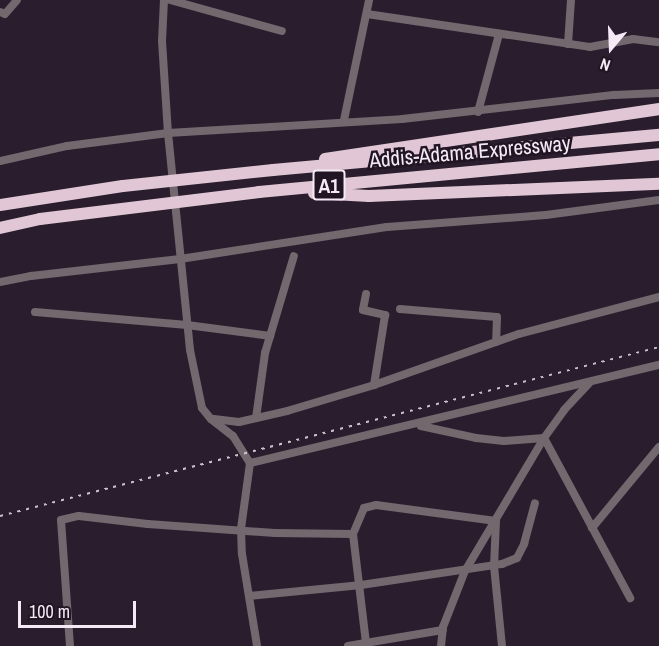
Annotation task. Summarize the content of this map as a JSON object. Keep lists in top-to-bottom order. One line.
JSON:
{"streets":{"highway":["Addis-Adama Expressway","A1"]},"scale_bar":"100 m","north":"bottom"}
